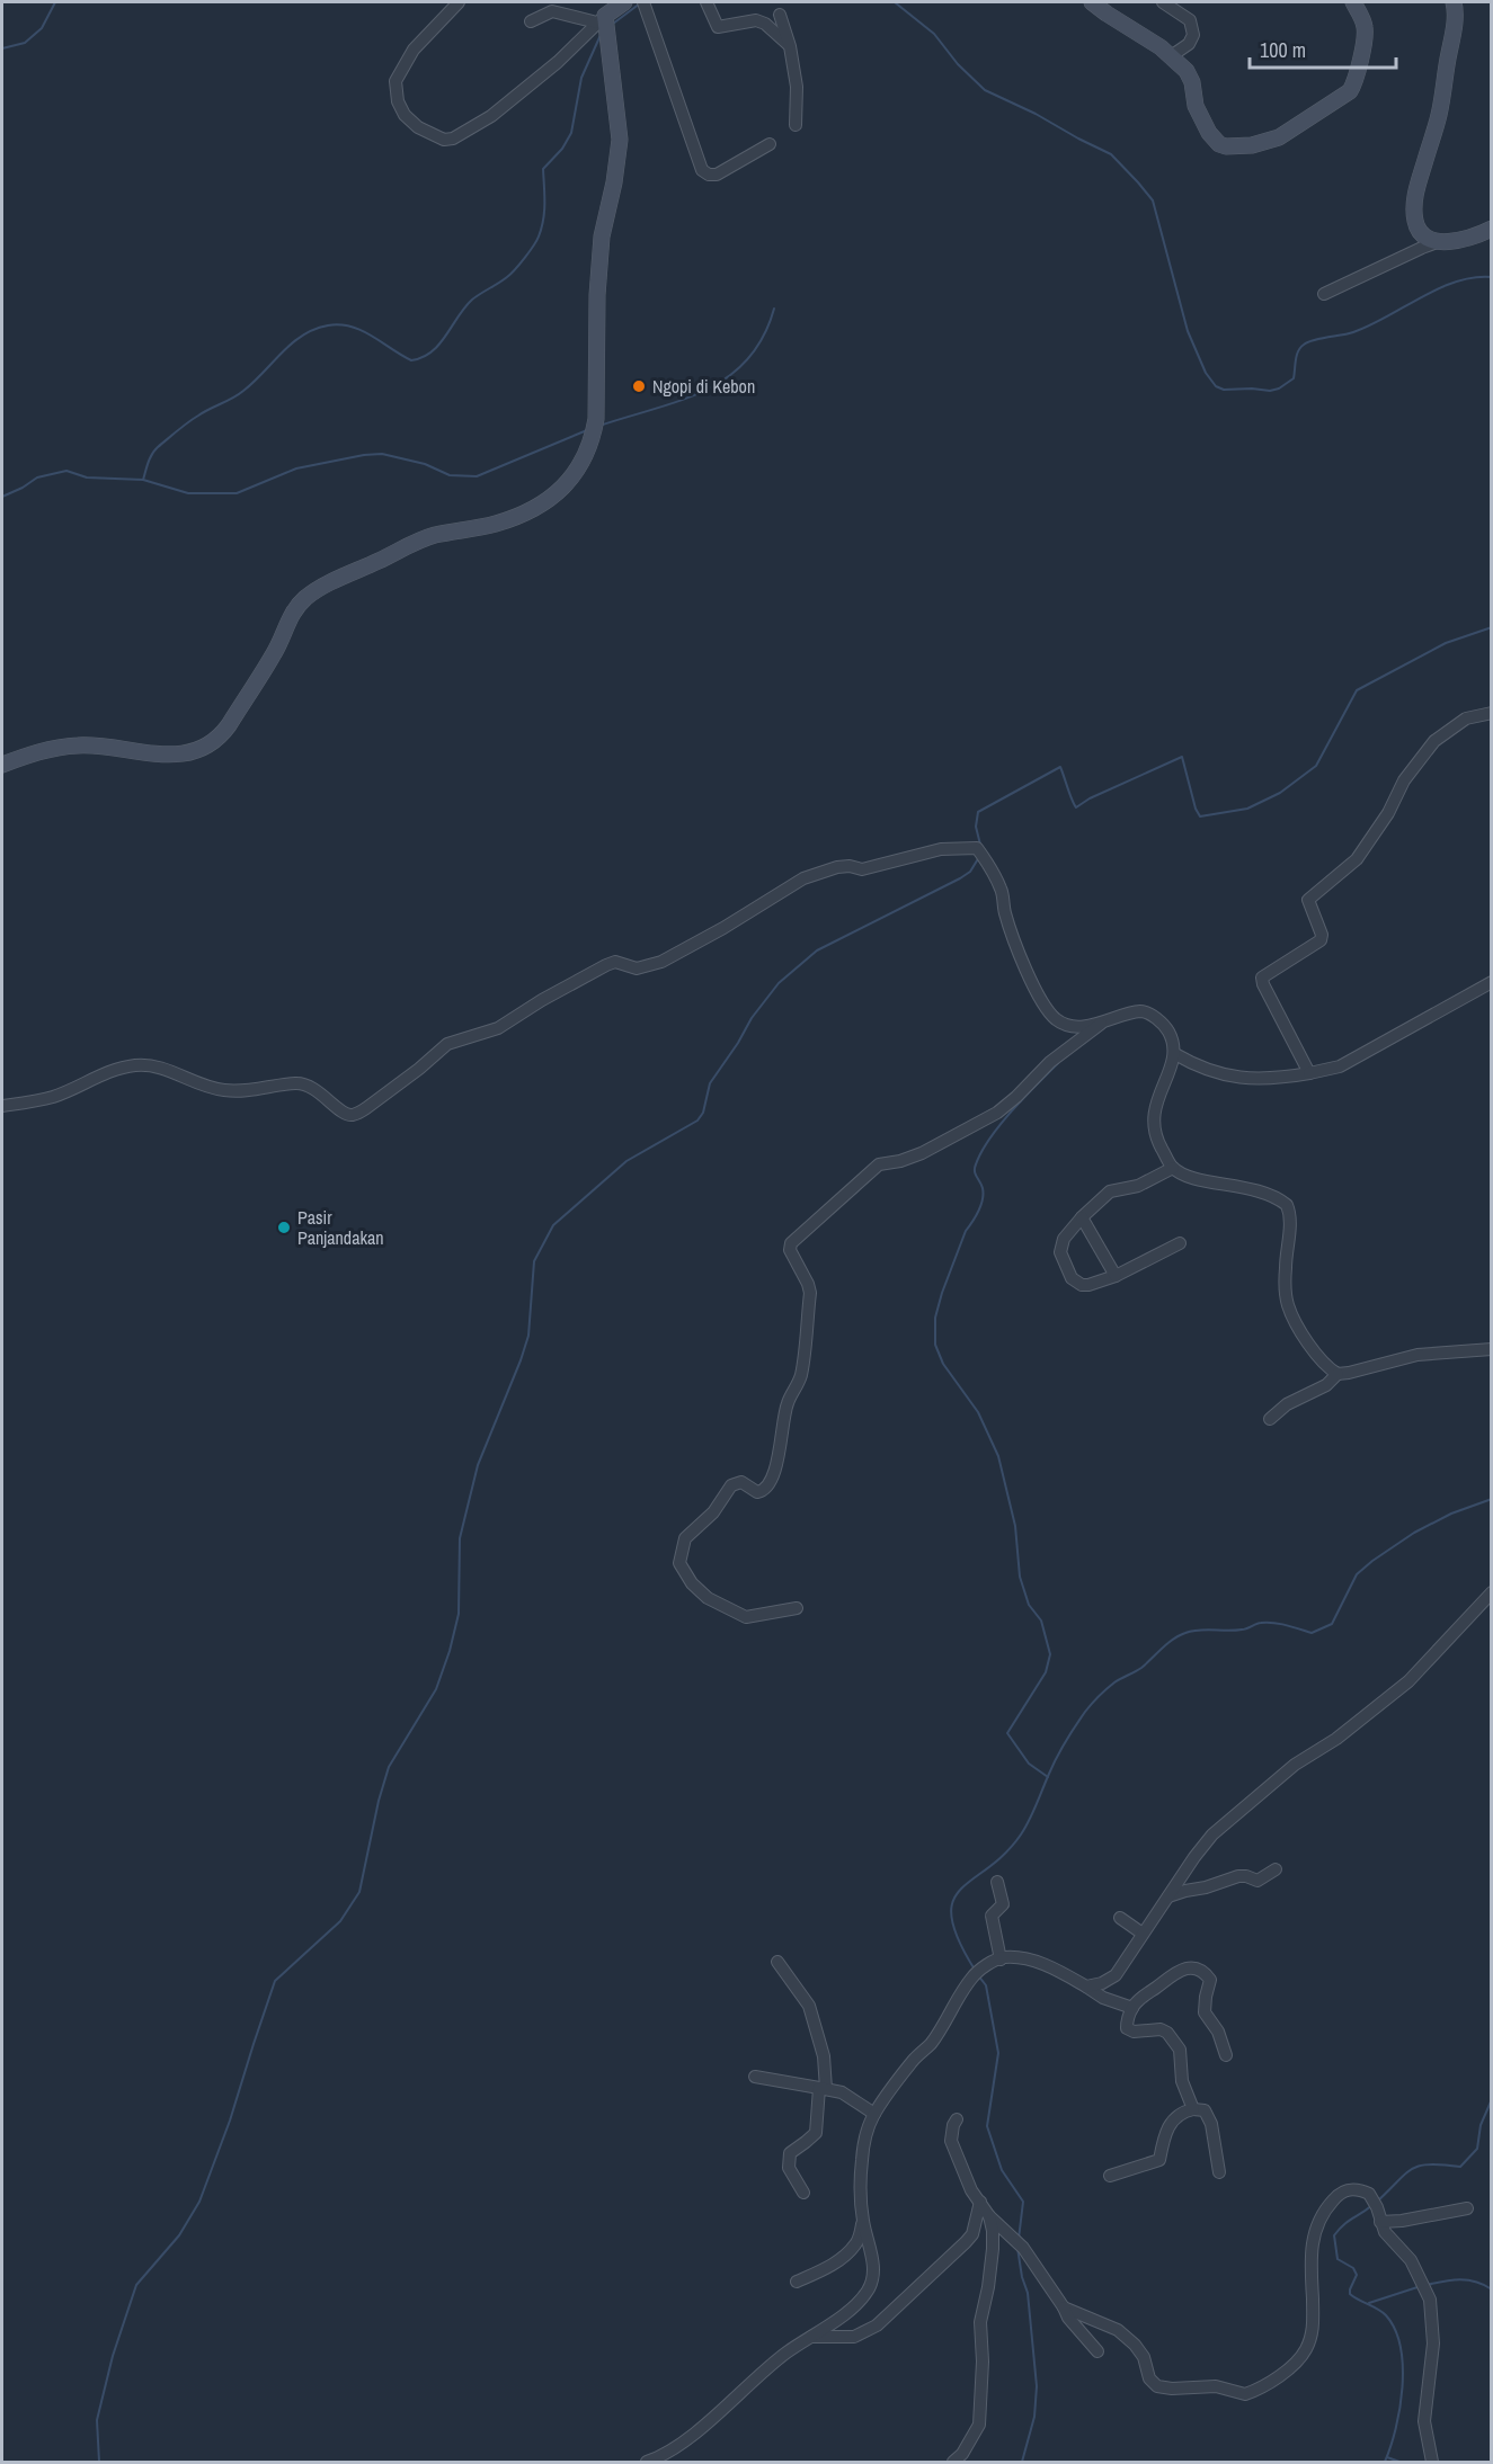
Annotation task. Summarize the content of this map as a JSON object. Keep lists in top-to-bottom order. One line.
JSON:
{"places":["Ngopi di Kebon","Pasir Panjandakan"],"scale_bar":"100 m"}
